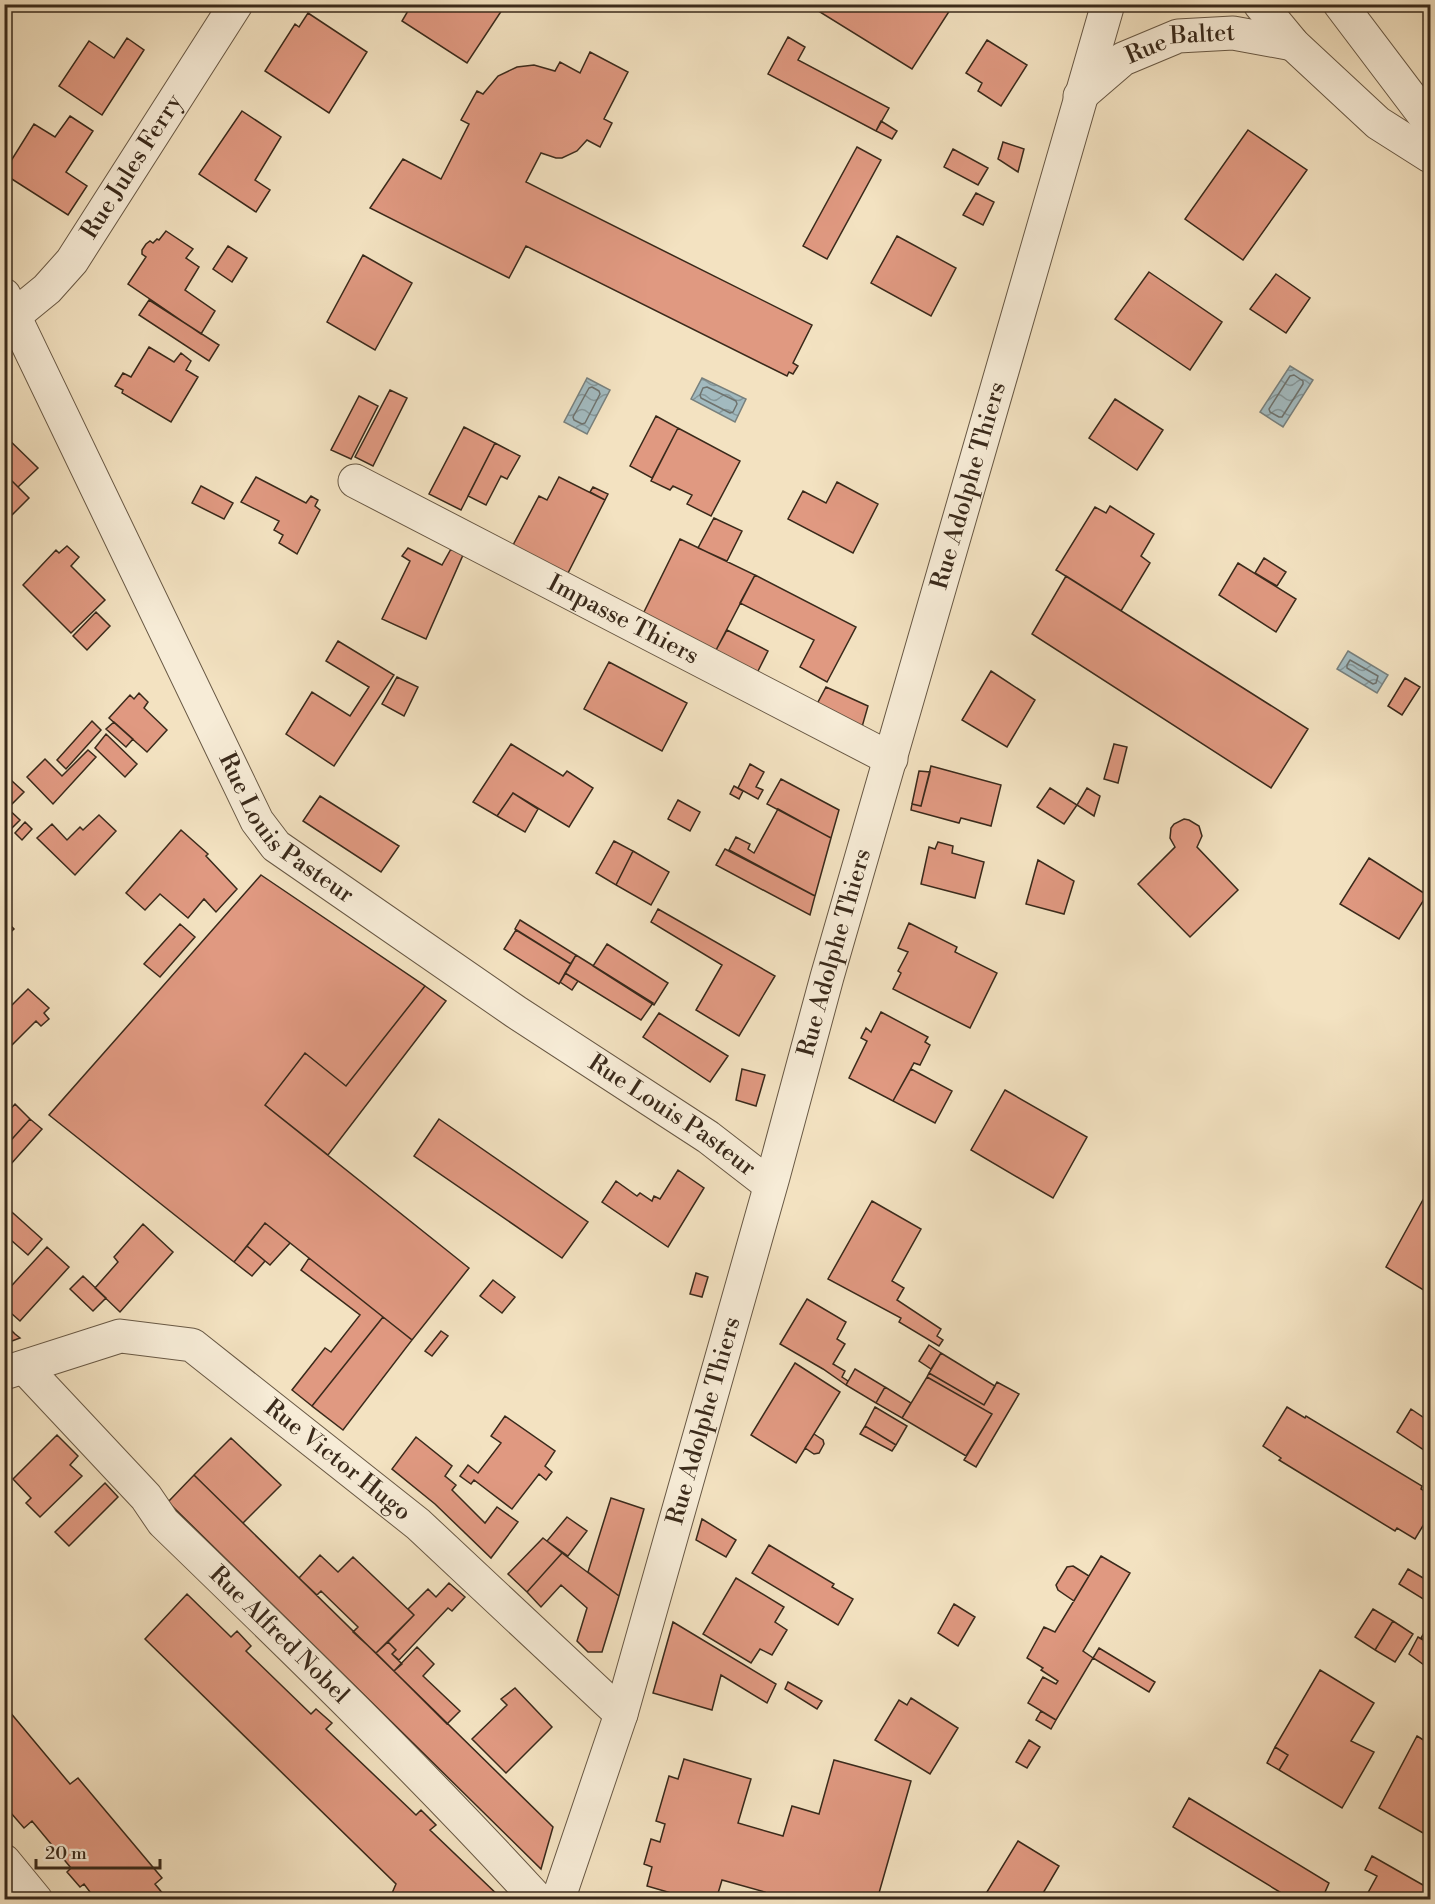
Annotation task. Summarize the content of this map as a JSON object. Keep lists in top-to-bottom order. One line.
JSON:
{"streets":{"street":["Rue Baltet","Rue Jules Ferry","Rue Adolphe Thiers","Impasse Thiers","Rue Louis Pasteur","Rue Victor Hugo","Rue Alfred Nobel"]},"crossings":[["Rue Baltet","Rue Adolphe Thiers"],["Rue Jules Ferry","Rue Louis Pasteur"],["Rue Adolphe Thiers","Impasse Thiers"],["Rue Adolphe Thiers","Rue Louis Pasteur"],["Rue Adolphe Thiers","Rue Victor Hugo"],["Rue Victor Hugo","Rue Alfred Nobel"]],"scale_bar":"20 m"}
